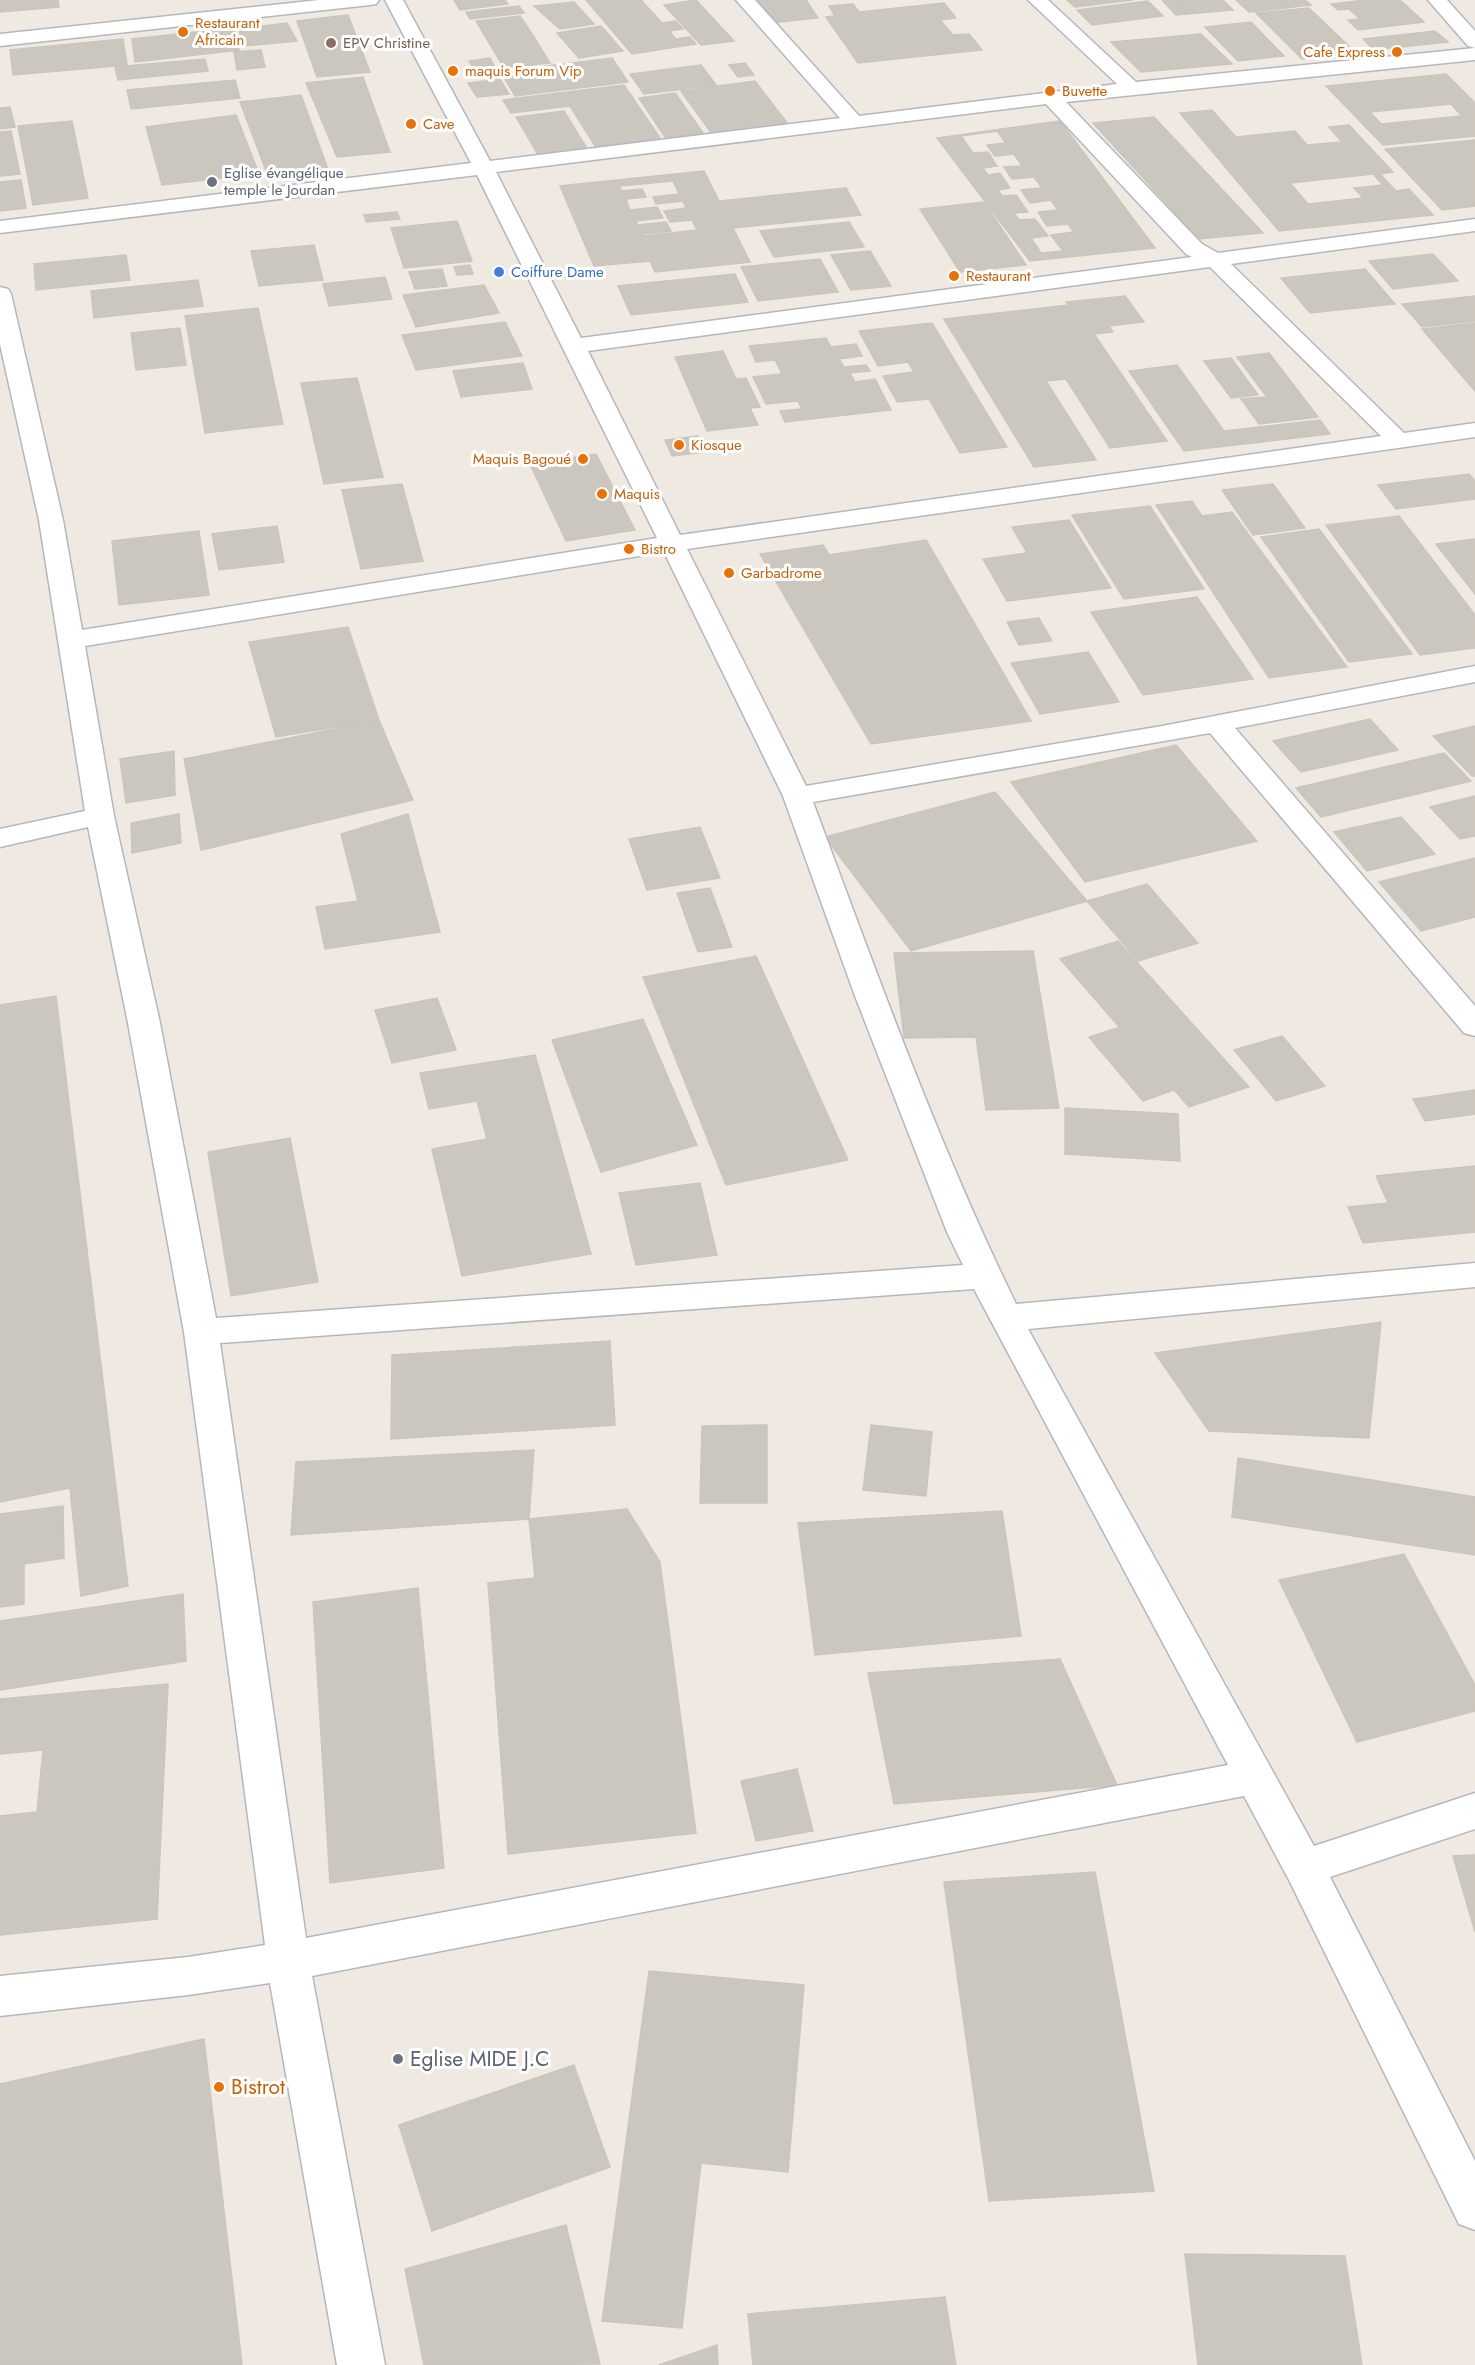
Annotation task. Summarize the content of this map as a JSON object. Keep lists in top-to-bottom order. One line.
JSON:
{"places":["Restaurant Africain","EPV Christine","Cafe Express","maquis Forum Vip","Buvette","Cave","Eglise évangélique temple le Jourdan","Coiffure Dame","Restaurant","Kiosque","Maquis Bagoué","Maquis","Bistro","Garbadrome","Eglise MIDE J.C","Bistrot"]}
